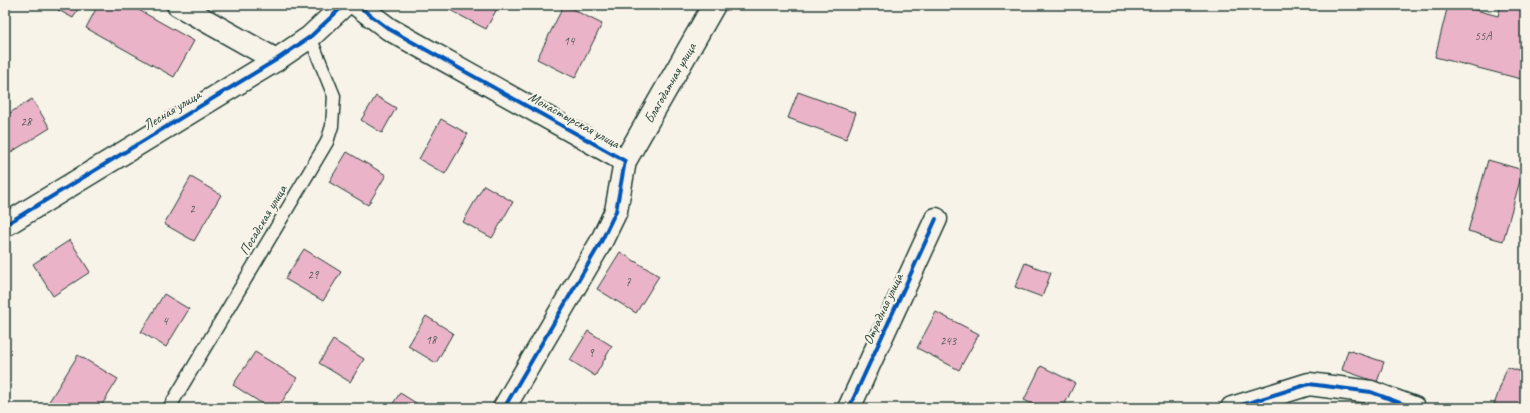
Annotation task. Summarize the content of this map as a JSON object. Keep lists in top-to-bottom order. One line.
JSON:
{"streets":{"street":["Благодатная улица","Лесная улица","Монастырская улица","Отрадная улица"],"lane":["Посадская улица"]},"crossings":[["Благодатная улица","Монастырская улица"],["Лесная улица","Посадская улица"]],"house_numbers":["55А","14","28","2","29","7","4","18","243","9"]}
